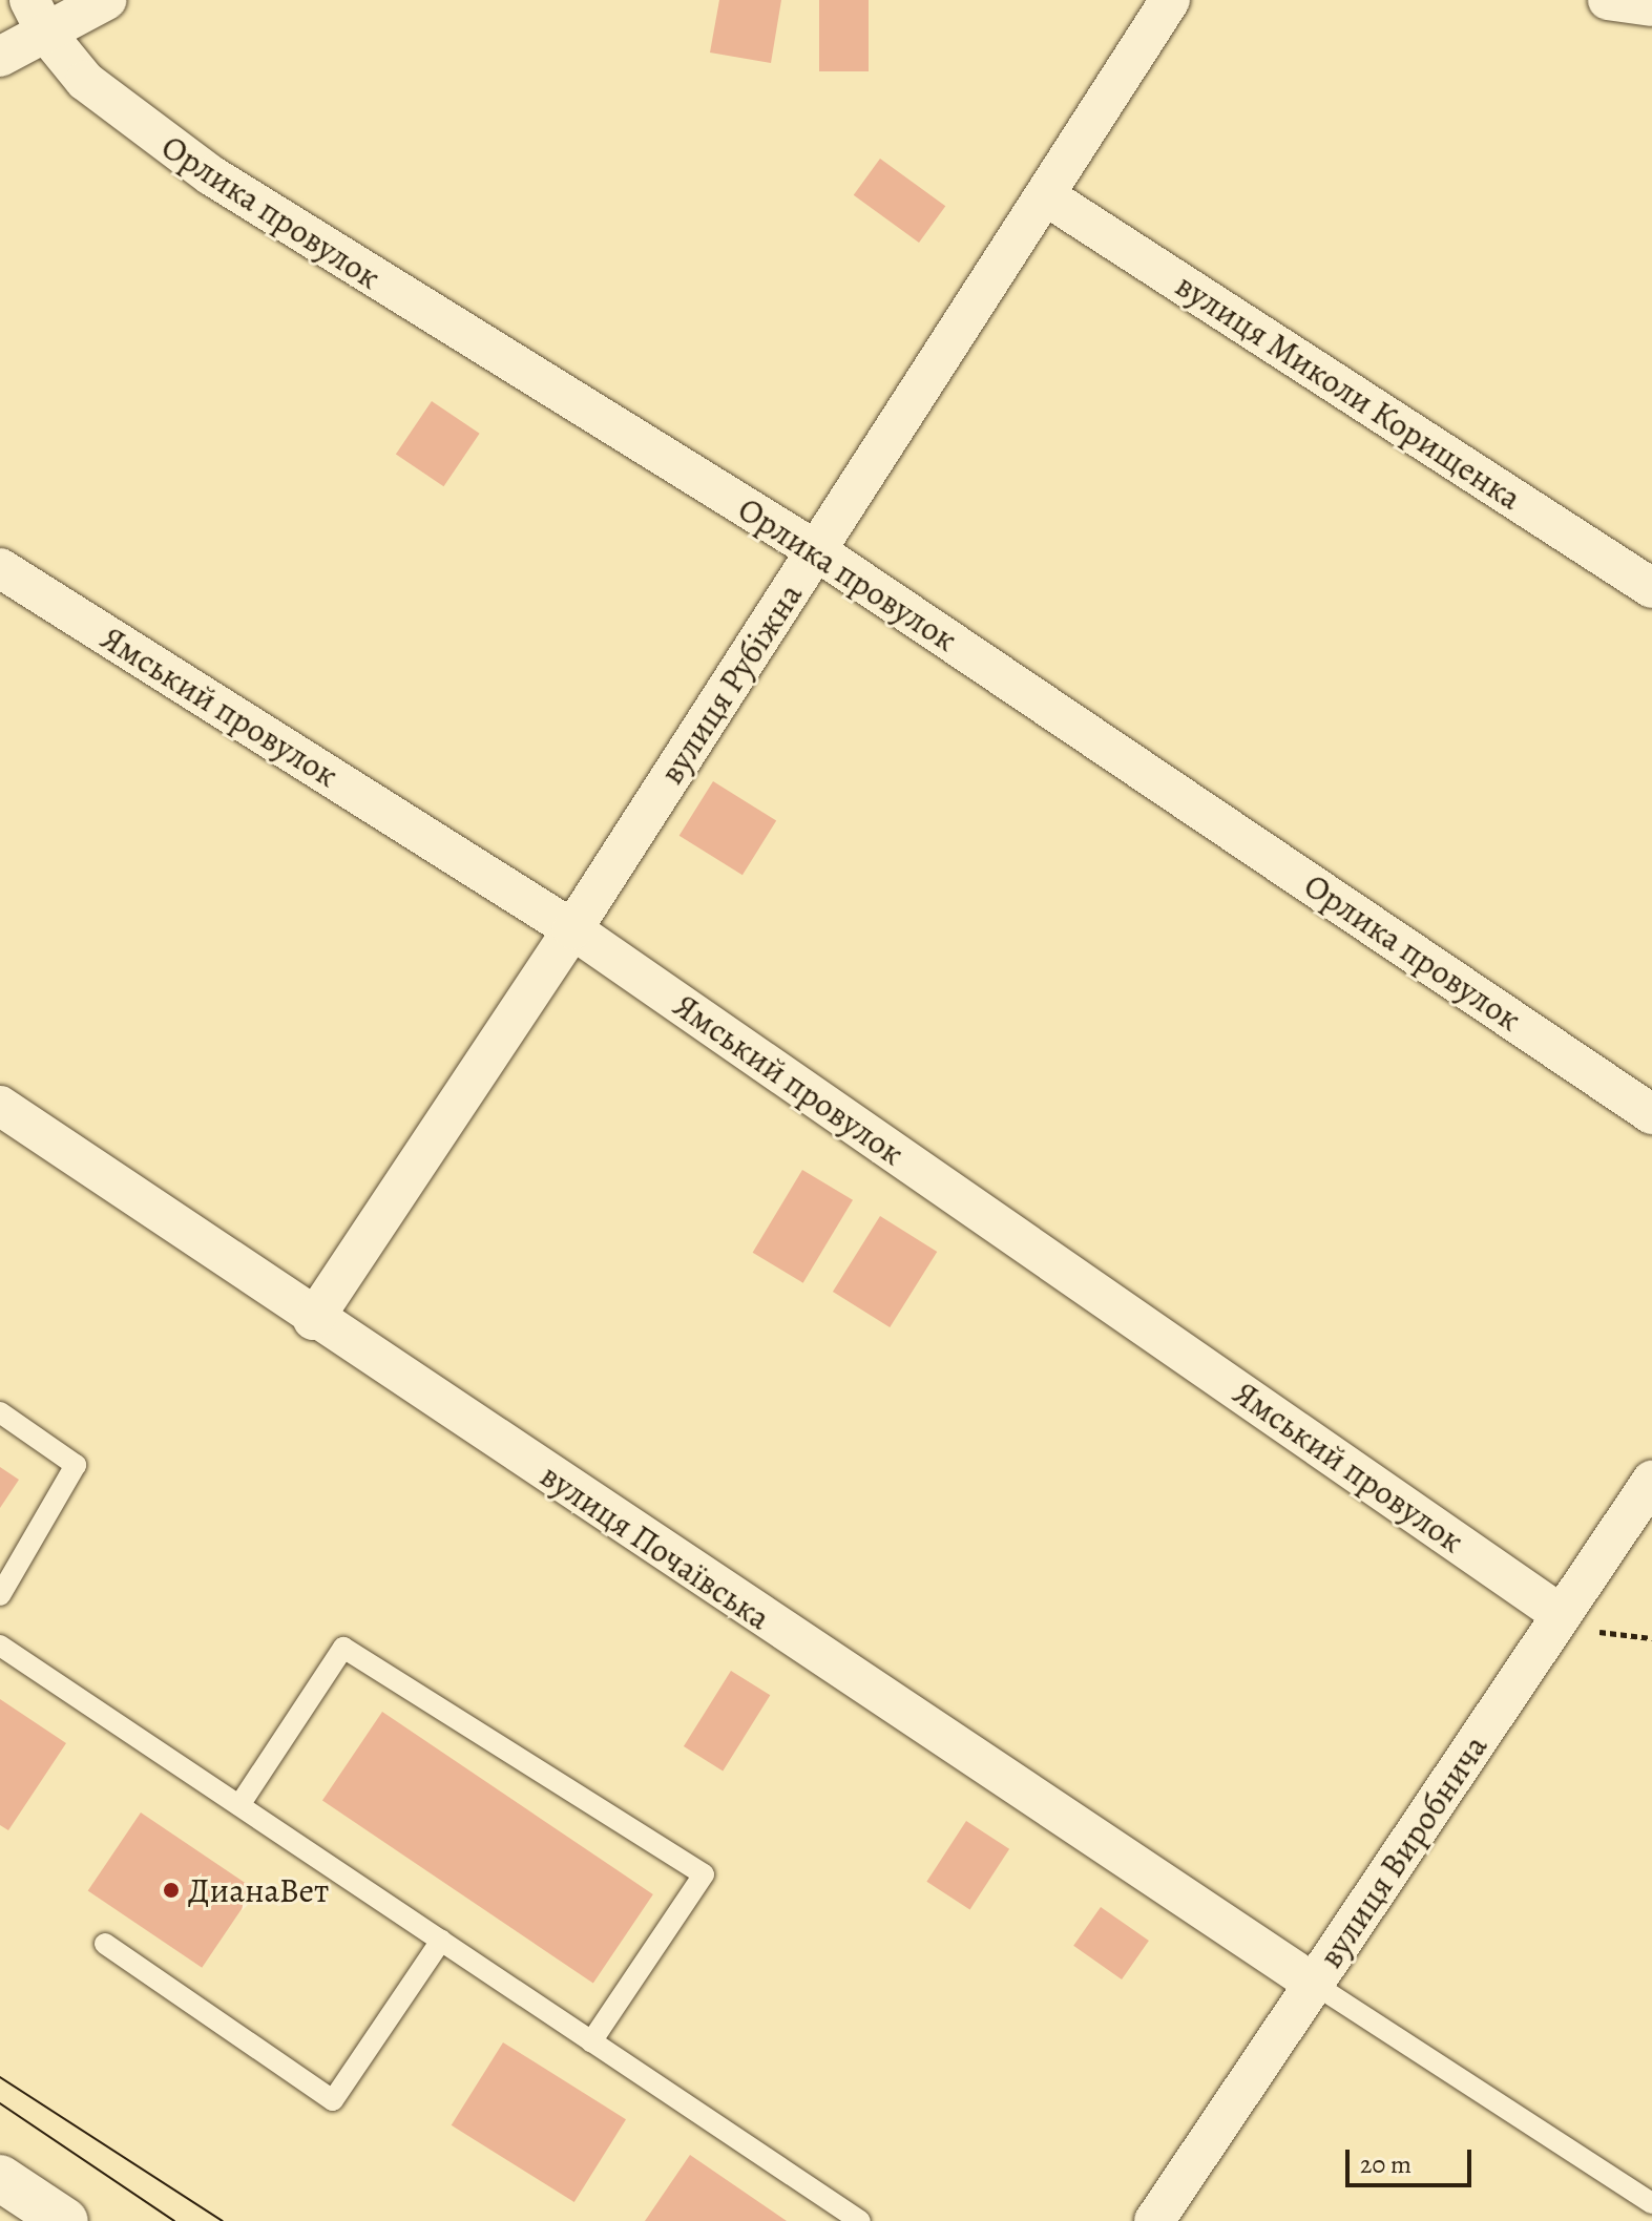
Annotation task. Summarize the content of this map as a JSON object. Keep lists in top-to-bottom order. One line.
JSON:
{"streets":{"street":["Орлика провулок","вулиця Миколи Корищенка","вулиця Рубіжна","Ямський провулок","вулиця Почаївська","вулиця Виробнича"]},"crossings":[["Орлика провулок","вулиця Рубіжна"],["вулиця Миколи Корищенка","вулиця Рубіжна"],["вулиця Рубіжна","Ямський провулок"],["вулиця Рубіжна","вулиця Почаївська"],["Ямський провулок","вулиця Виробнича"],["вулиця Почаївська","вулиця Виробнича"]],"places":["ДианаВет"],"scale_bar":"20 m"}
